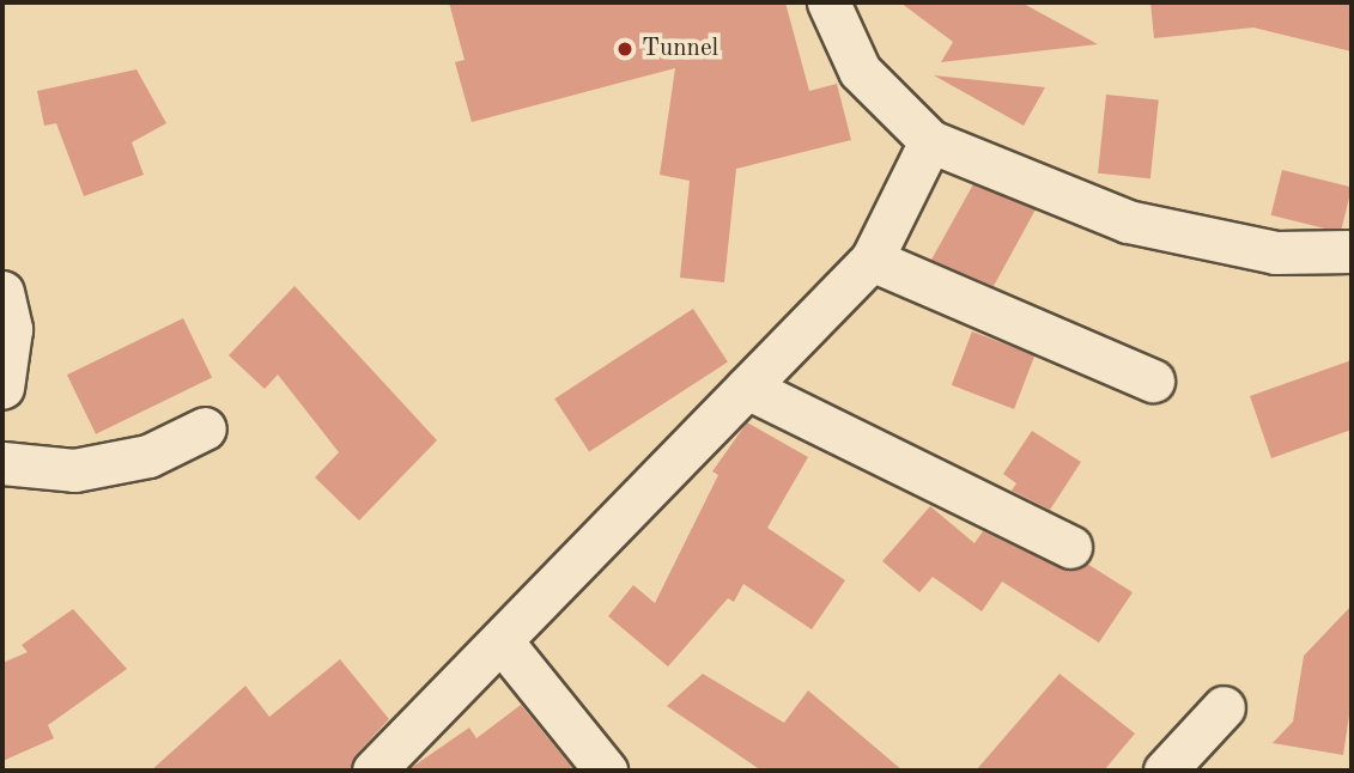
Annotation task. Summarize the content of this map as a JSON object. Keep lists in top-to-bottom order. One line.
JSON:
{"places":["Tunnel"]}
